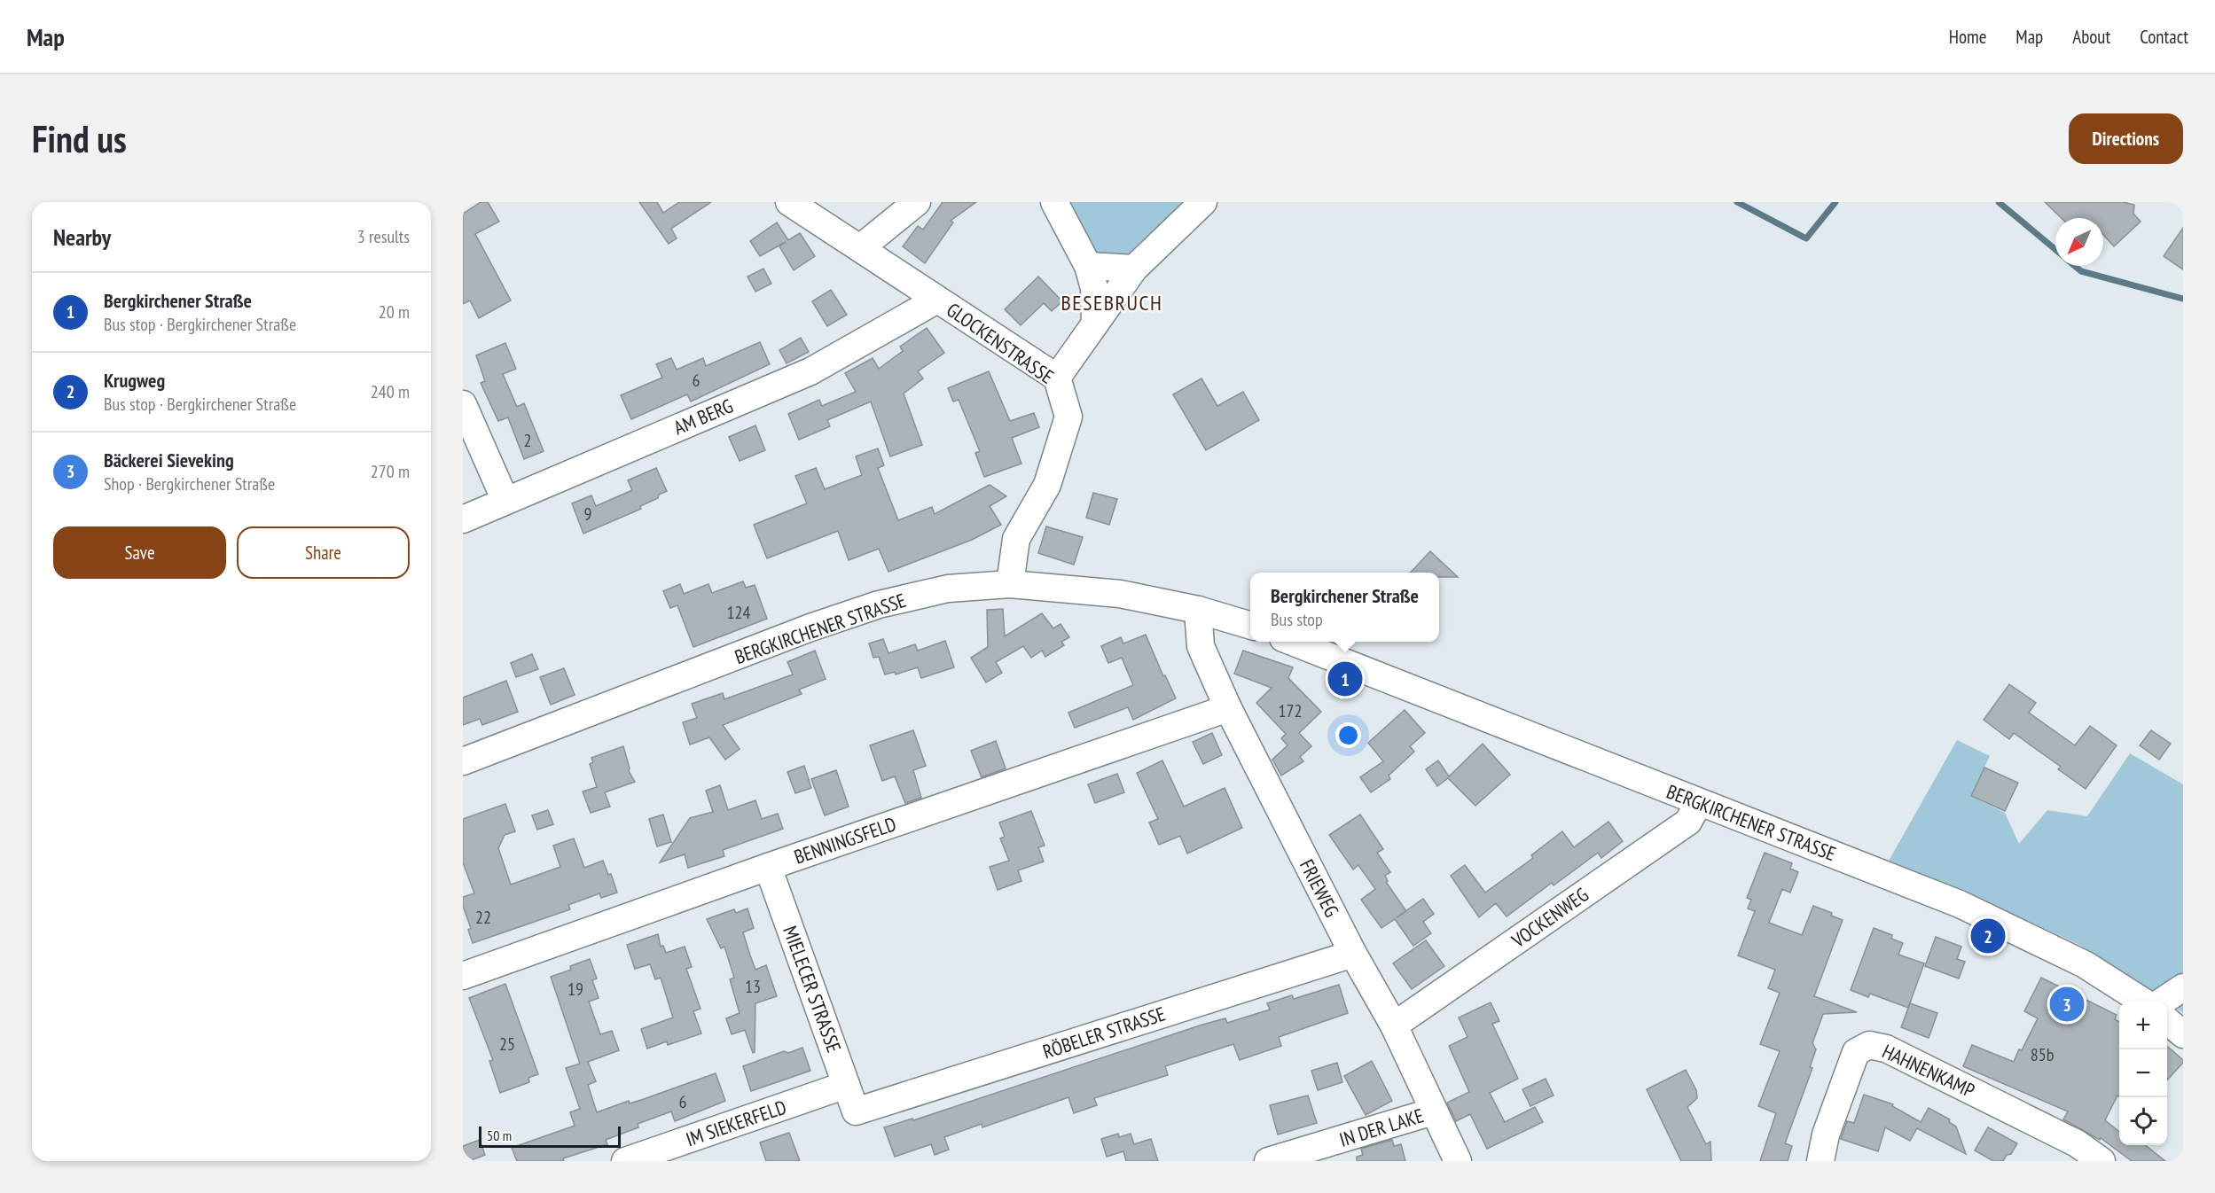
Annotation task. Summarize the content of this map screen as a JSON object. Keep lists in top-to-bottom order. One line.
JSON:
{"streets":{"street":["GLOCKENSTRASSE","AM BERG","BERGKIRCHENER STRASSE","BENNINGSFELD","FRIEWEG","VOCKENWEG","MIELECER STRASSE","RÖBELER STRASSE","HAHNENKAMP","IM SIEKERFELD","IN DER LAKE"]},"crossings":[["GLOCKENSTRASSE","AM BERG"],["GLOCKENSTRASSE","BERGKIRCHENER STRASSE"],["BERGKIRCHENER STRASSE","FRIEWEG"],["BERGKIRCHENER STRASSE","VOCKENWEG"],["BENNINGSFELD","FRIEWEG"],["BENNINGSFELD","MIELECER STRASSE"],["FRIEWEG","VOCKENWEG"],["FRIEWEG","RÖBELER STRASSE"],["FRIEWEG","IN DER LAKE"],["MIELECER STRASSE","RÖBELER STRASSE"],["MIELECER STRASSE","IM SIEKERFELD"]],"districts":["BESEBRUCH"],"house_numbers":["6","2","9","124","172","22","13","19","25","85b","6"],"scale_bar":"50 m","north":"bottom left","page":{"header":"Map","nav":["Home","Map","About","Contact"],"buttons":["Directions",["Save","Share"]],"title":"Find us","heading":["Nearby","3 results"],"list":[{"mark":"1","name":"Bergkirchener Straße","note":"Bus stop · Bergkirchener Straße","value":"20 m"},{"mark":"2","name":"Krugweg","note":"Bus stop · Bergkirchener Straße","value":"240 m"},{"mark":"3","name":"Bäckerei Sieveking","note":"Shop · Bergkirchener Straße","value":"270 m"}],"popup":["Bergkirchener Straße","Bus stop"],"pins":["1","2","3"],"map_buttons":["+","−"],"scale":"50 m"}}
